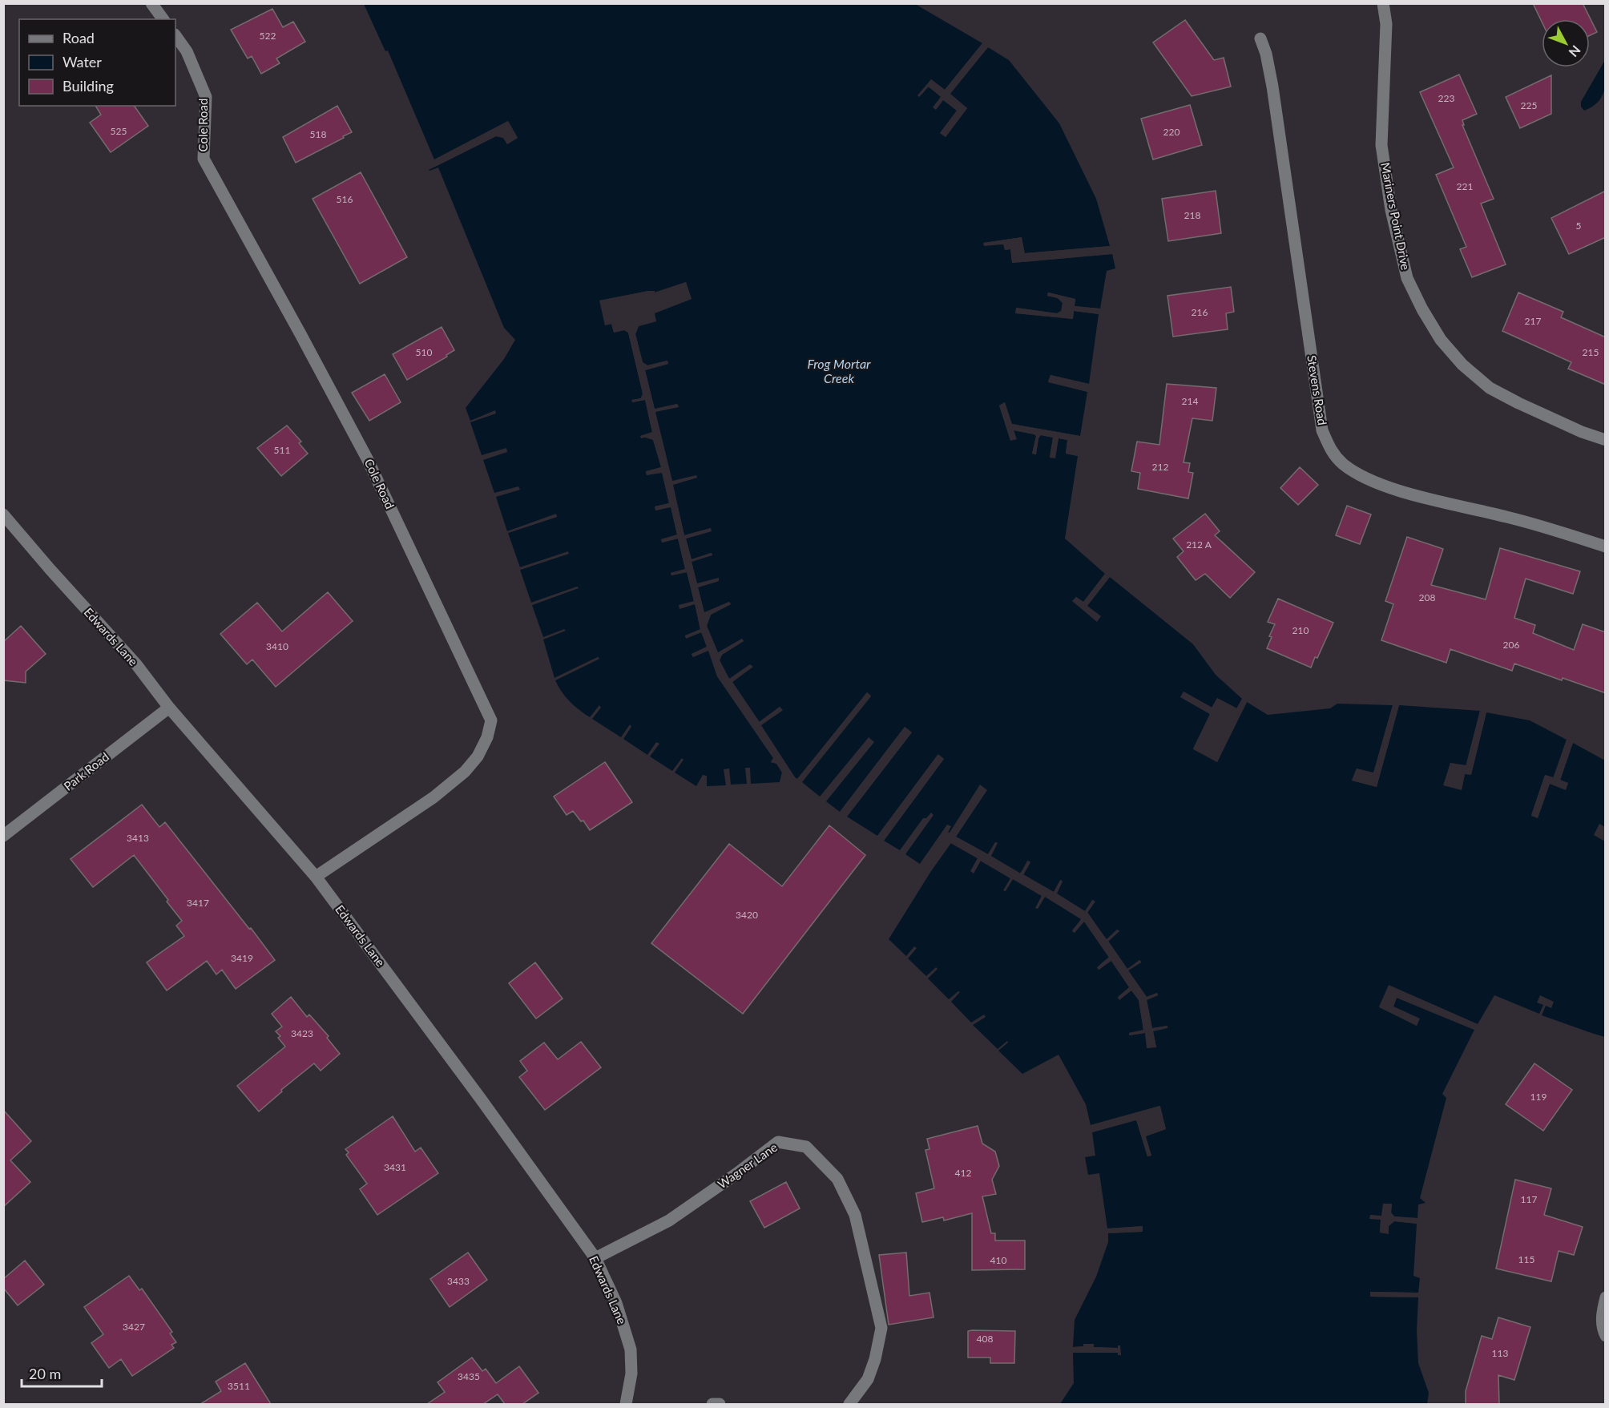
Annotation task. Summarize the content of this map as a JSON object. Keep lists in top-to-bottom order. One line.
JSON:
{"streets":{"street":["Cole Road","Mariners Point Drive","Stevens Road","Edwards Lane","Park Road","Wagner Lane"]},"crossings":[["Cole Road","Edwards Lane"],["Edwards Lane","Park Road"],["Edwards Lane","Wagner Lane"]],"water":["Frog Mortar Creek"],"house_numbers":["522","223","225","525","220","518","221","516","218","5","216","217","510","215","214","511","212","212 A","208","210","206","3410","3413","3417","3420","3419","3423","119","3431","412","117","115","410","3433","3427","408","113","3435","3511"],"legend":["Road","Water","Building"],"scale_bar":"20 m","north":"bottom right"}
